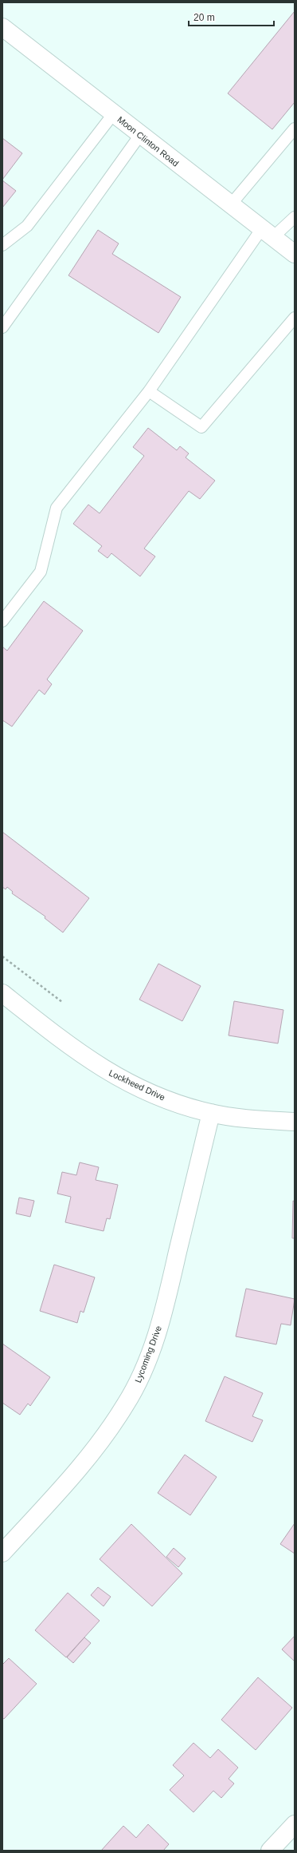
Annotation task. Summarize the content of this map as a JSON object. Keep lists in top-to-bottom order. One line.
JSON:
{"streets":{"street":["Moon Clinton Road","Lockheed Drive","Lycoming Drive"]},"crossings":[["Lockheed Drive","Lycoming Drive"]],"scale_bar":"20 m"}
